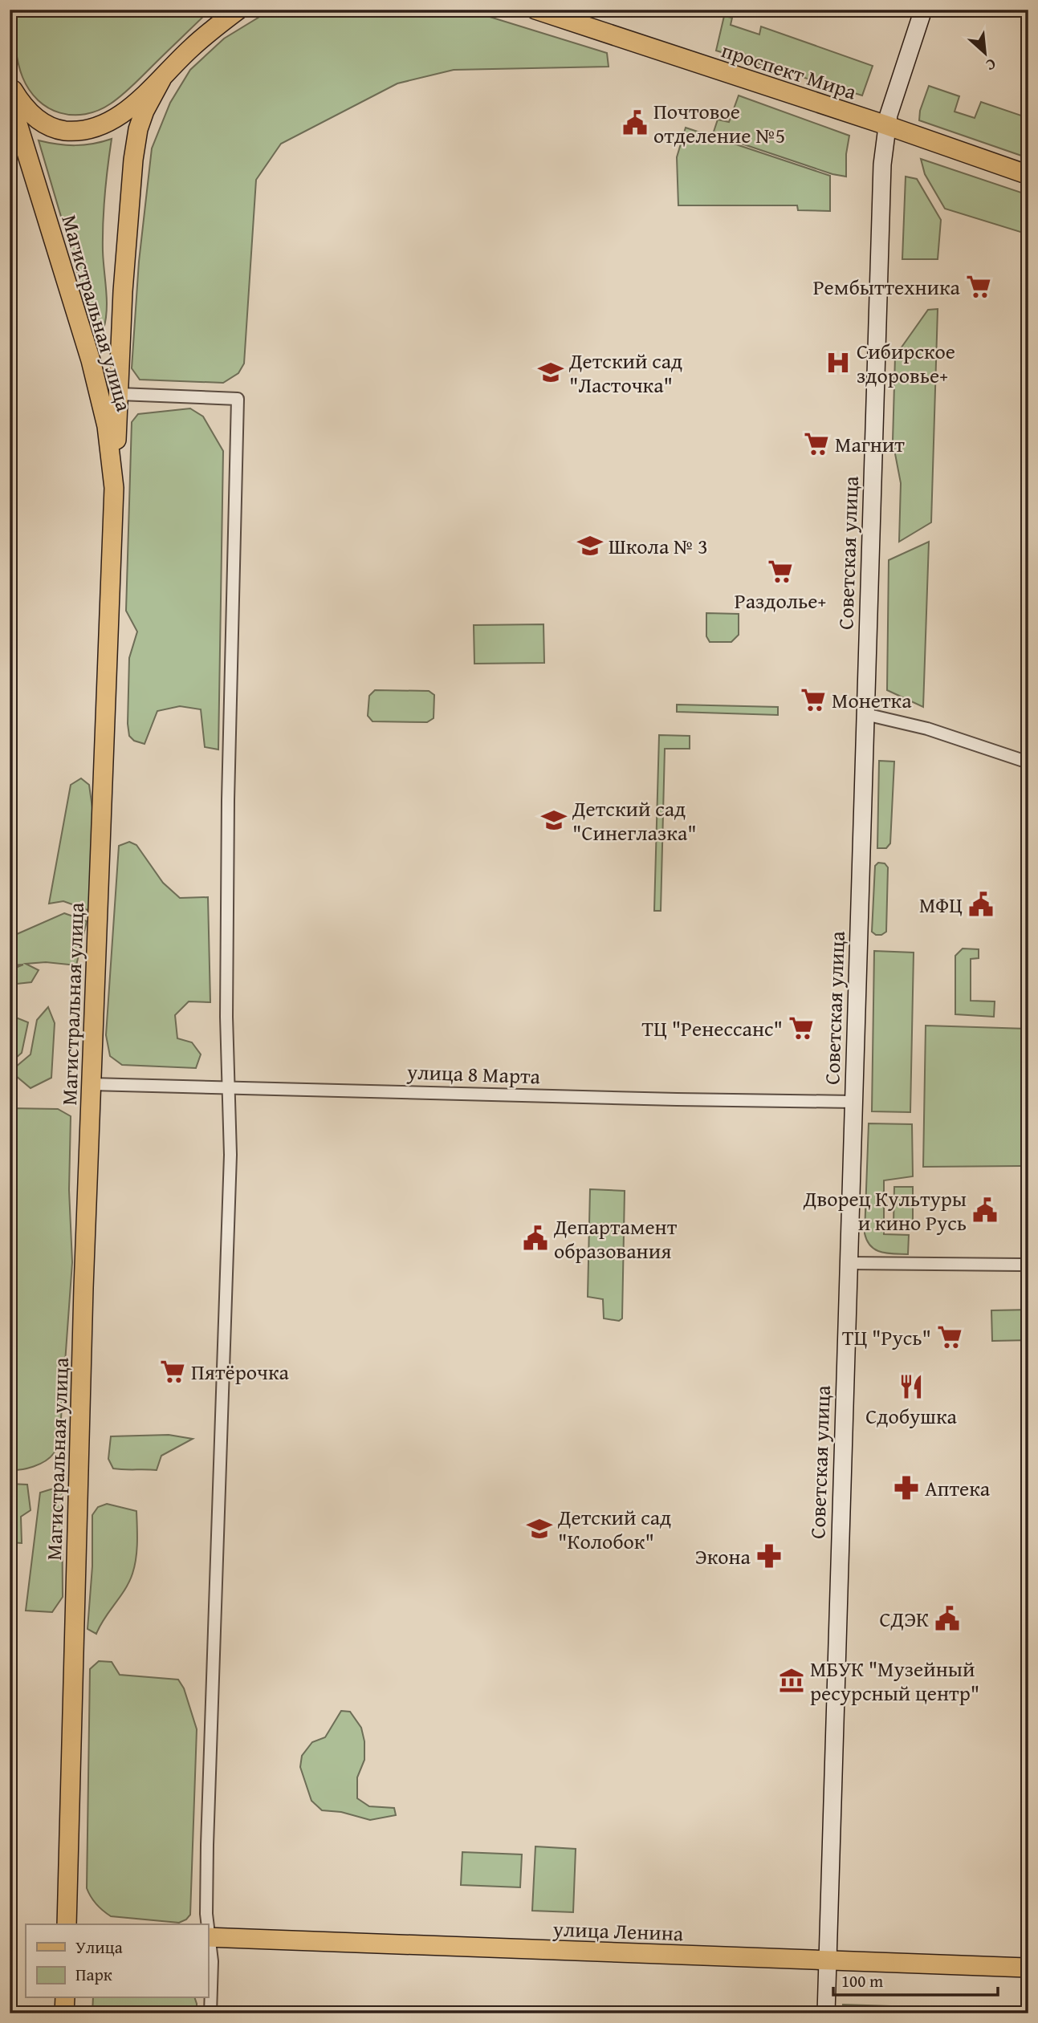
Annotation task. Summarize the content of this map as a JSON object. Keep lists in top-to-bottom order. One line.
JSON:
{"streets":{"main road":["проспект Мира","Магистральная улица","Советская улица","улица Ленина"],"street":["улица 8 Марта"]},"crossings":[["проспект Мира","Советская улица"],["Магистральная улица","улица 8 Марта"],["Советская улица","улица 8 Марта"],["Советская улица","улица Ленина"]],"places":{"public building":["Почтовое отделение №5","МФЦ","Дворец Культуры и кино Русь","Департамент образования","СДЭК"],"supermarket":["Рембыттехника","Магнит","Раздолье+","Монетка","ТЦ \"Ренессанс\"","ТЦ \"Русь\"","Пятёрочка"],"hospital":["Сибирское здоровье+"],"school or university":["Детский сад \"Ласточка\"","Школа № 3","Детский сад \"Синеглазка\"","Детский сад \"Колобок\""],"restaurant":["Сдобушка"],"pharmacy":["Аптека","Экона"],"museum":["МБУК \"Музейный ресурсный центр\""]},"legend":["Улица","Парк"],"scale_bar":"100 m","north":"bottom right"}
